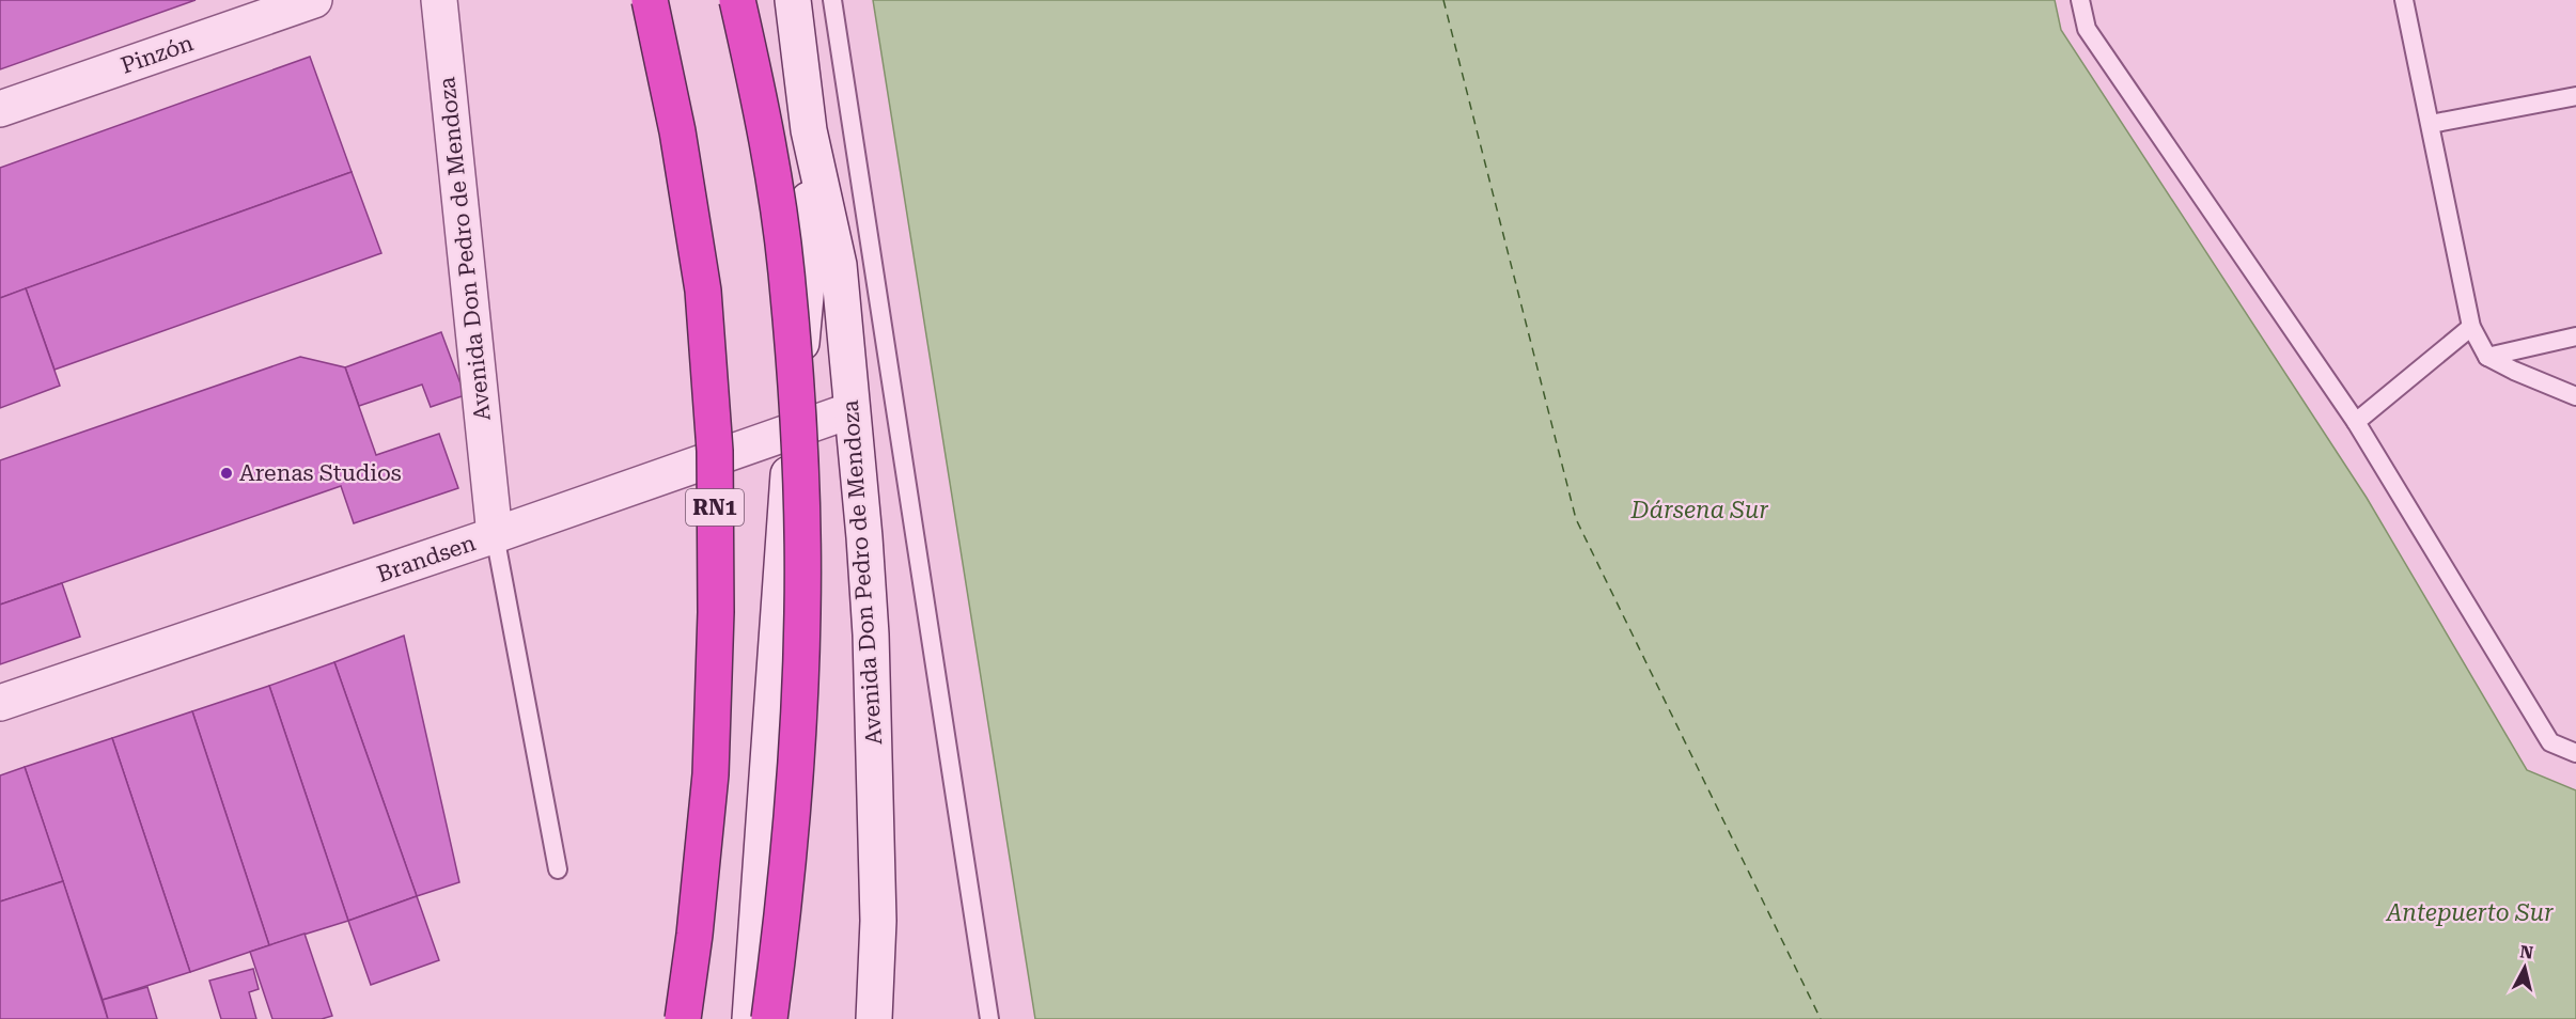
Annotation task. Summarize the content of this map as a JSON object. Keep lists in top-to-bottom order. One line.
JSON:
{"streets":{"highway":["RN1"],"main road":["Pinzón","Avenida Don Pedro de Mendoza","Brandsen"]},"crossings":[["Avenida Don Pedro de Mendoza","Brandsen"]],"water":["Dársena Sur","Antepuerto Sur"],"places":["Arenas Studios"],"north":"top"}
